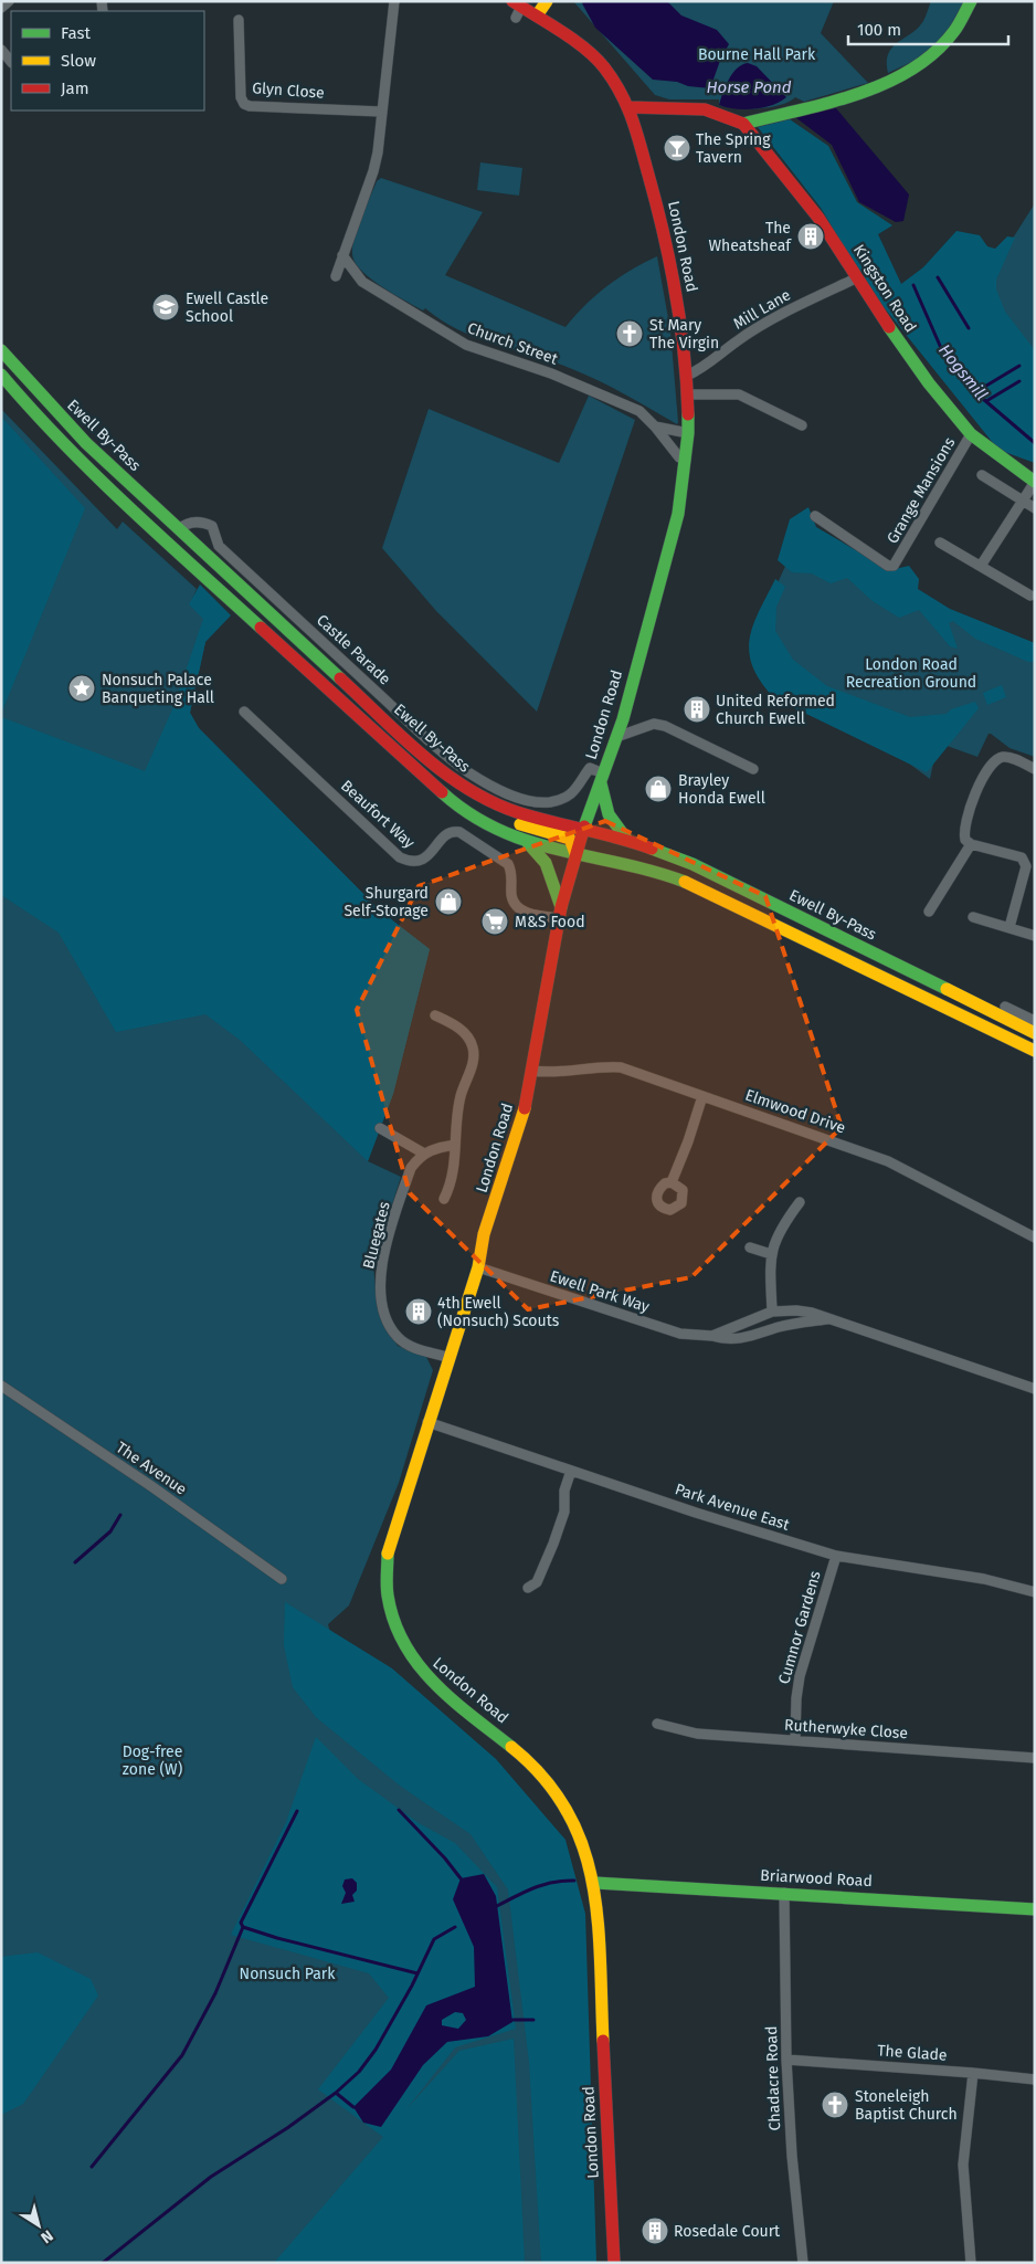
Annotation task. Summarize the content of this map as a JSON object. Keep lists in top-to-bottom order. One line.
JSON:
{"streets":{"main road":["London Road","Kingston Road","Ewell By-Pass","Briarwood Road"],"street":["Glyn Close","Mill Lane","Church Street","Grange Mansions","Castle Parade","Beaufort Way","Elmwood Drive","Bluegates","Ewell Park Way","The Avenue","Park Avenue East","Cumnor Gardens","Rutherwyke Close","The Glade","Chadacre Road"]},"crossings":[["London Road","Mill Lane"],["London Road","Church Street"],["London Road","Ewell By-Pass"],["London Road","Castle Parade"],["London Road","Beaufort Way"],["London Road","Elmwood Drive"],["London Road","Bluegates"],["London Road","Ewell Park Way"],["London Road","Park Avenue East"],["London Road","Briarwood Road"],["Kingston Road","Mill Lane"],["Kingston Road","Grange Mansions"],["Ewell By-Pass","Castle Parade"],["Park Avenue East","Cumnor Gardens"],["Cumnor Gardens","Rutherwyke Close"],["Briarwood Road","Chadacre Road"],["The Glade","Chadacre Road"]],"water":["Horse Pond","Hogsmill"],"parks":["Bourne Hall Park","London Road Recreation Ground","Dog-free zone (W)","Nonsuch Park"],"places":{"bar":["The Spring Tavern"],"building":["The Wheatsheaf","United Reformed Church Ewell","4th Ewell (Nonsuch) Scouts","Rosedale Court"],"school or university":["Ewell Castle School"],"church":["St Mary The Virgin","Stoneleigh Baptist Church"],"place":["Nonsuch Palace Banqueting Hall"],"shop":["Brayley Honda Ewell","Shurgard Self-Storage"],"supermarket":["M&S Food"]},"legend":["Fast","Slow","Jam"],"scale_bar":"100 m","north":"bottom right"}
